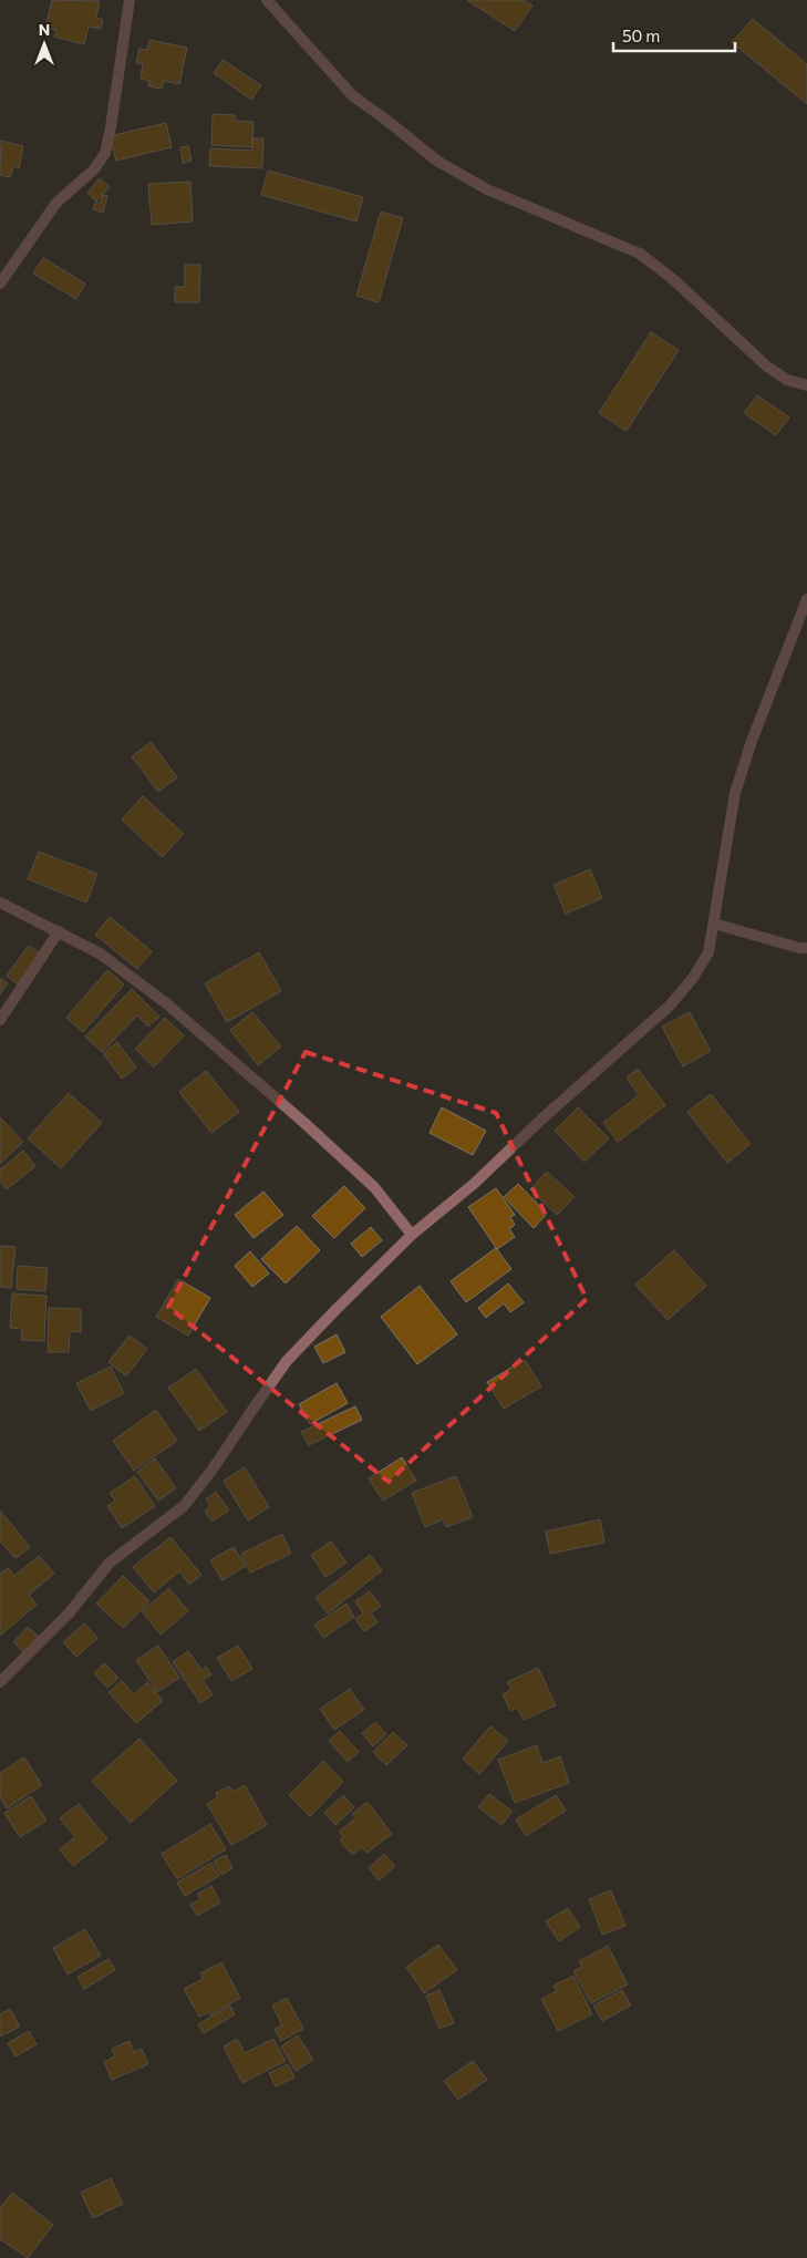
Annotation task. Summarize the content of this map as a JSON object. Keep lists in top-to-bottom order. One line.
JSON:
{"scale_bar":"50 m","north":"top"}
